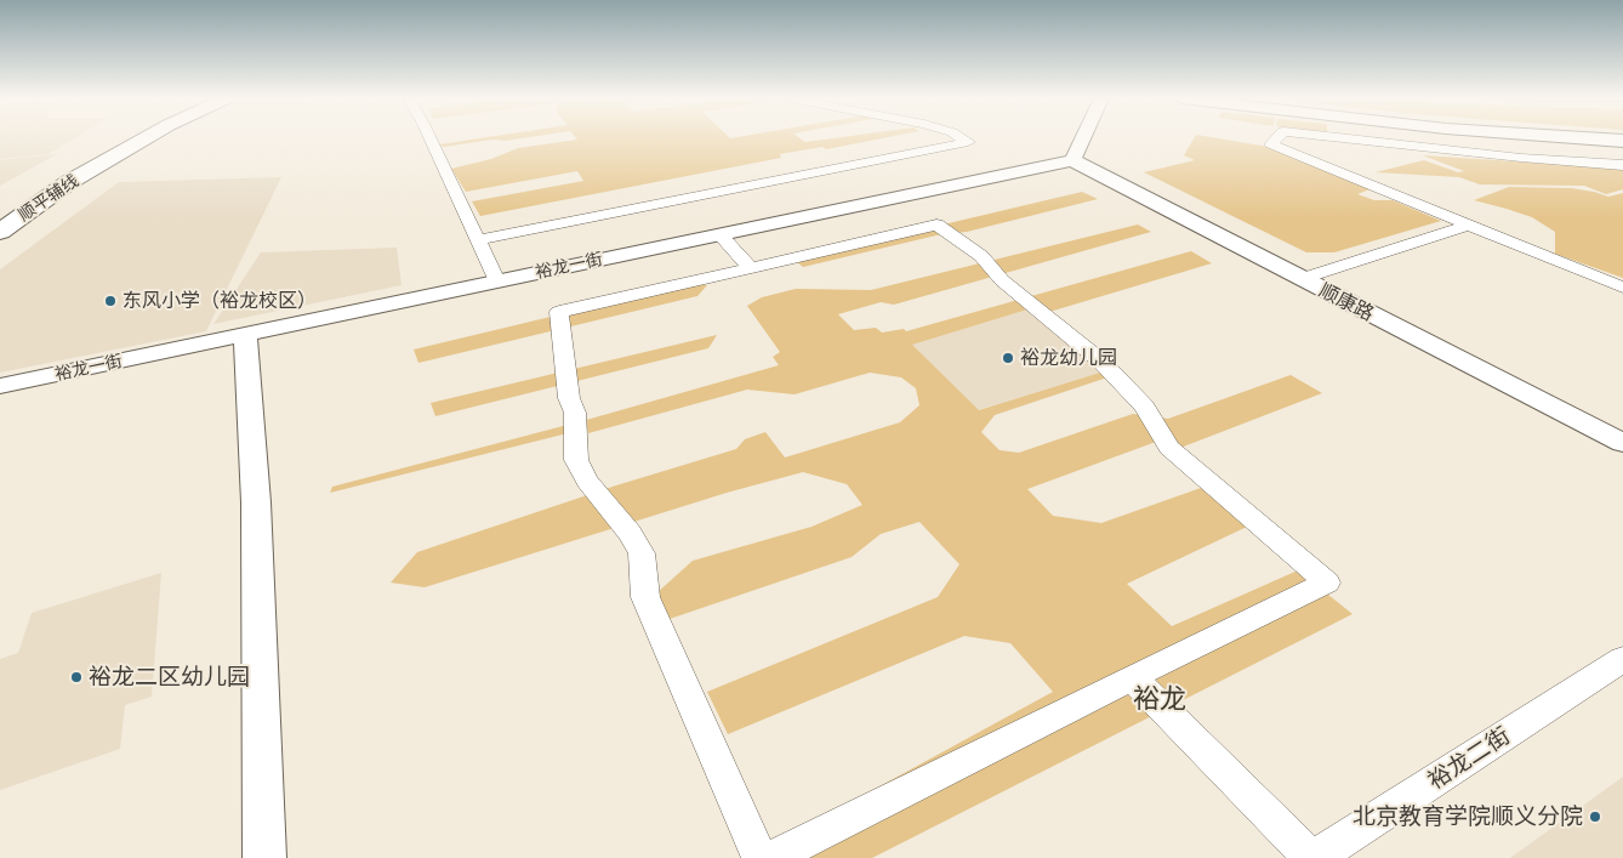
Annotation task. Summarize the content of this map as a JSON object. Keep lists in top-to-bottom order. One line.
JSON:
{"streets":{"main road":["顺平辅线"],"street":["裕龙一街","顺康路","裕龙二街"]},"crossings":[["裕龙一街","顺康路"]],"districts":["裕龙"],"places":["东风小学（裕龙校区）","裕龙幼儿园","裕龙二区幼儿园","北京教育学院顺义分院"]}
